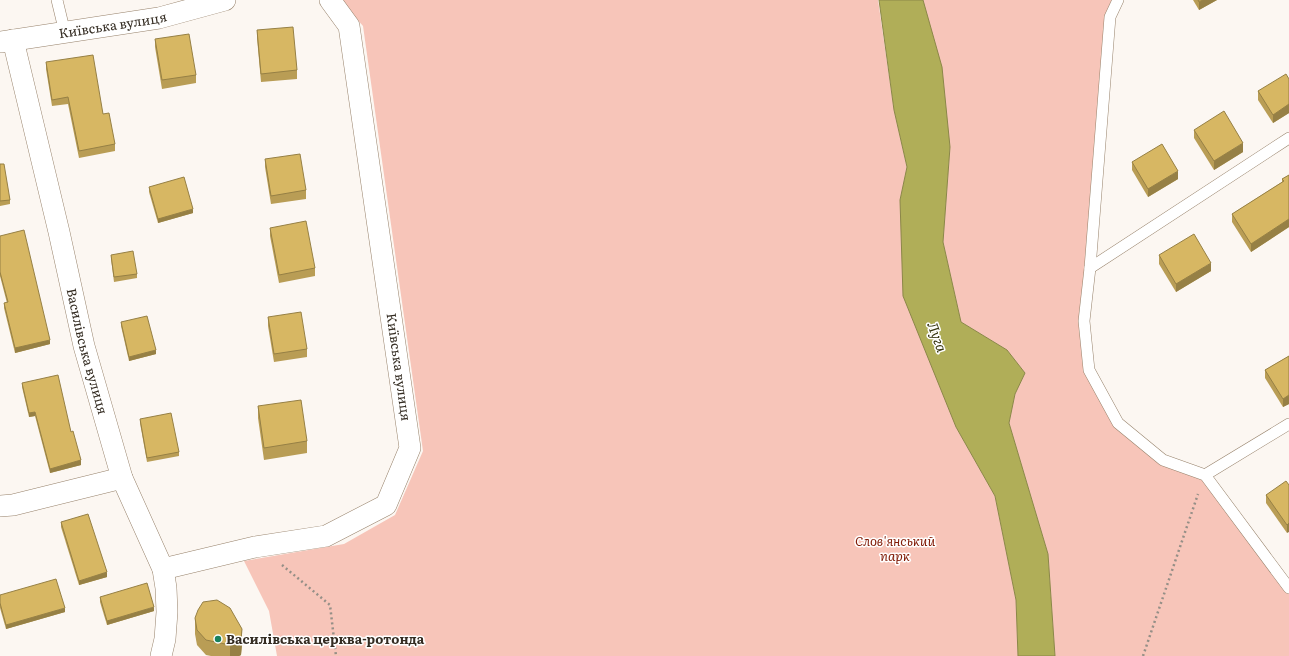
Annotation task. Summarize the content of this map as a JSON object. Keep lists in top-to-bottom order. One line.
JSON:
{"streets":{"street":["Київська вулиця","Василівська вулиця"]},"crossings":[["Київська вулиця","Василівська вулиця"]],"water":["Луга"],"parks":["Слов'янський парк"],"places":["Василівська церква-ротонда"]}
